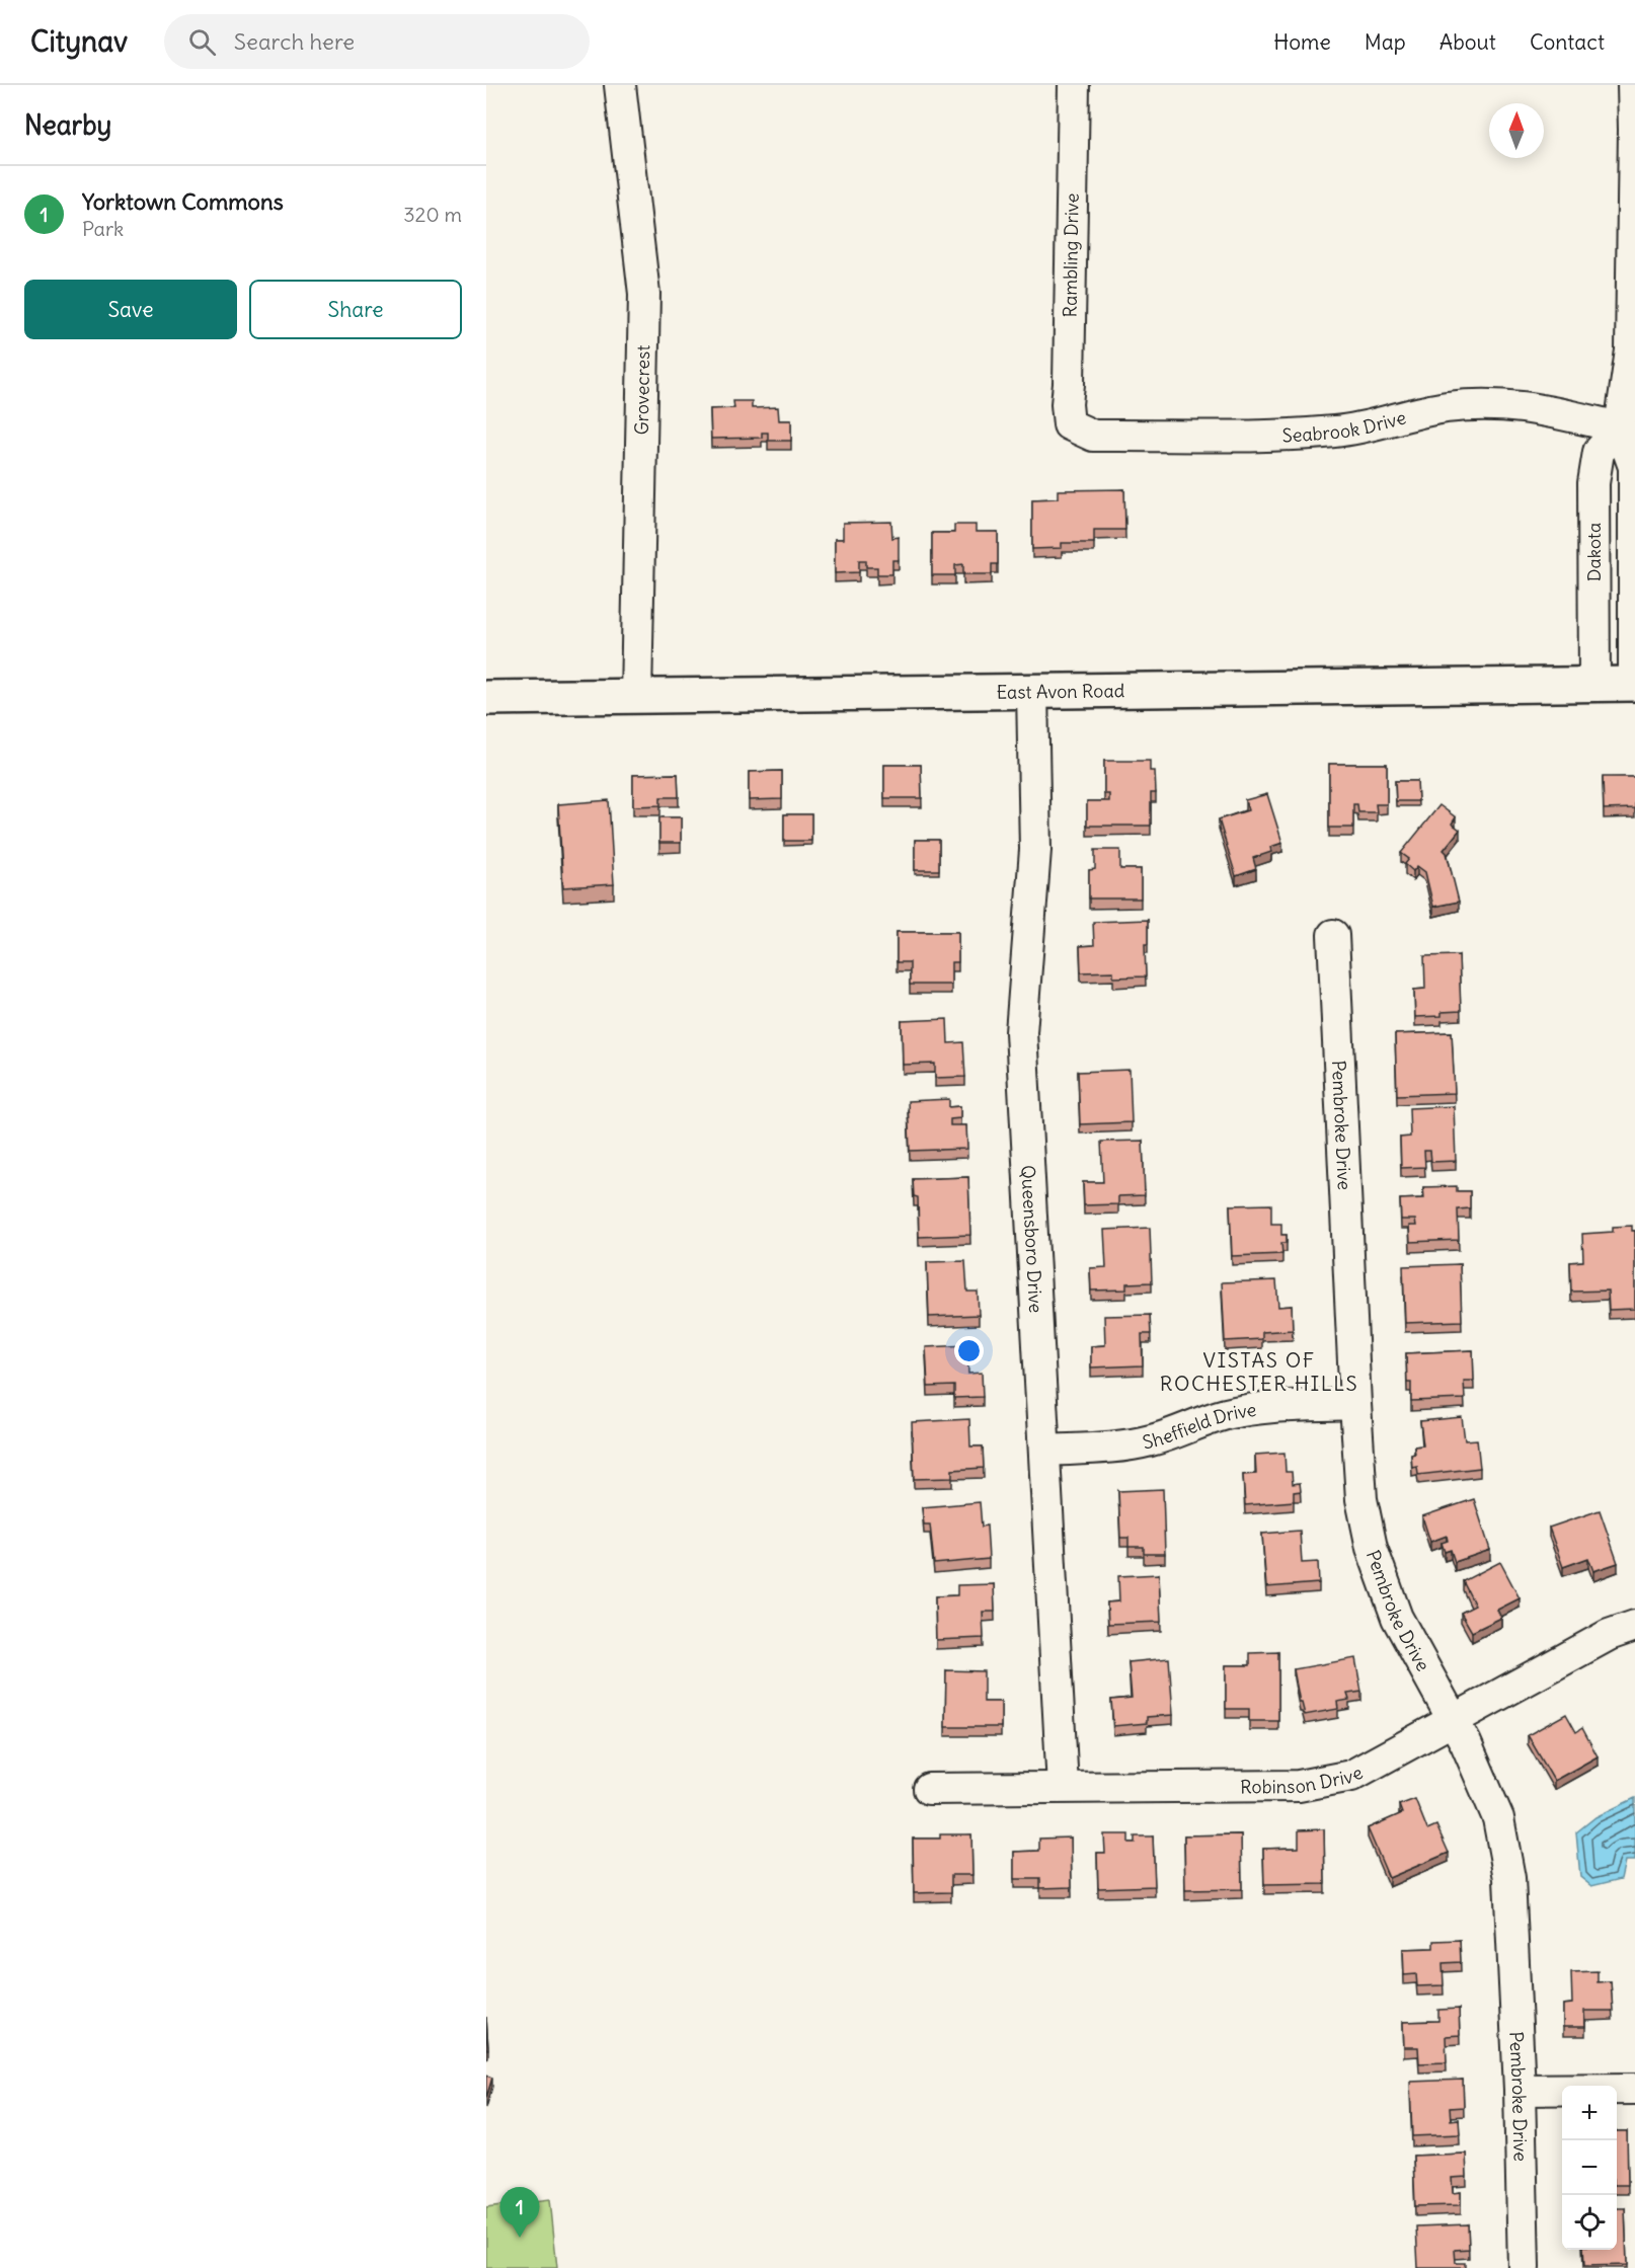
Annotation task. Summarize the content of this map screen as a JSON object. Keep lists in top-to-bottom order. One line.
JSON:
{"streets":{"main road":["East Avon Road"],"street":["Rambling Drive","Grovecrest","Seabrook Drive","Dakota","Pembroke Drive","Queensboro Drive","Sheffield Drive","Robinson Drive"]},"crossings":[["Rambling Drive","Seabrook Drive"],["Grovecrest","East Avon Road"],["Seabrook Drive","Dakota"],["Dakota","East Avon Road"],["East Avon Road","Queensboro Drive"],["Pembroke Drive","Sheffield Drive"],["Pembroke Drive","Robinson Drive"],["Queensboro Drive","Sheffield Drive"],["Queensboro Drive","Robinson Drive"]],"districts":["VISTAS OF ROCHESTER HILLS"],"north":"top","page":{"header":"Citynav","search":"Search here","nav":["Home","Map","About","Contact"],"heading":"Nearby","list":[{"mark":"1","name":"Yorktown Commons","note":"Park","value":"320 m"}],"buttons":["Save","Share"],"map_buttons":["+","−"],"pins":"1"}}
